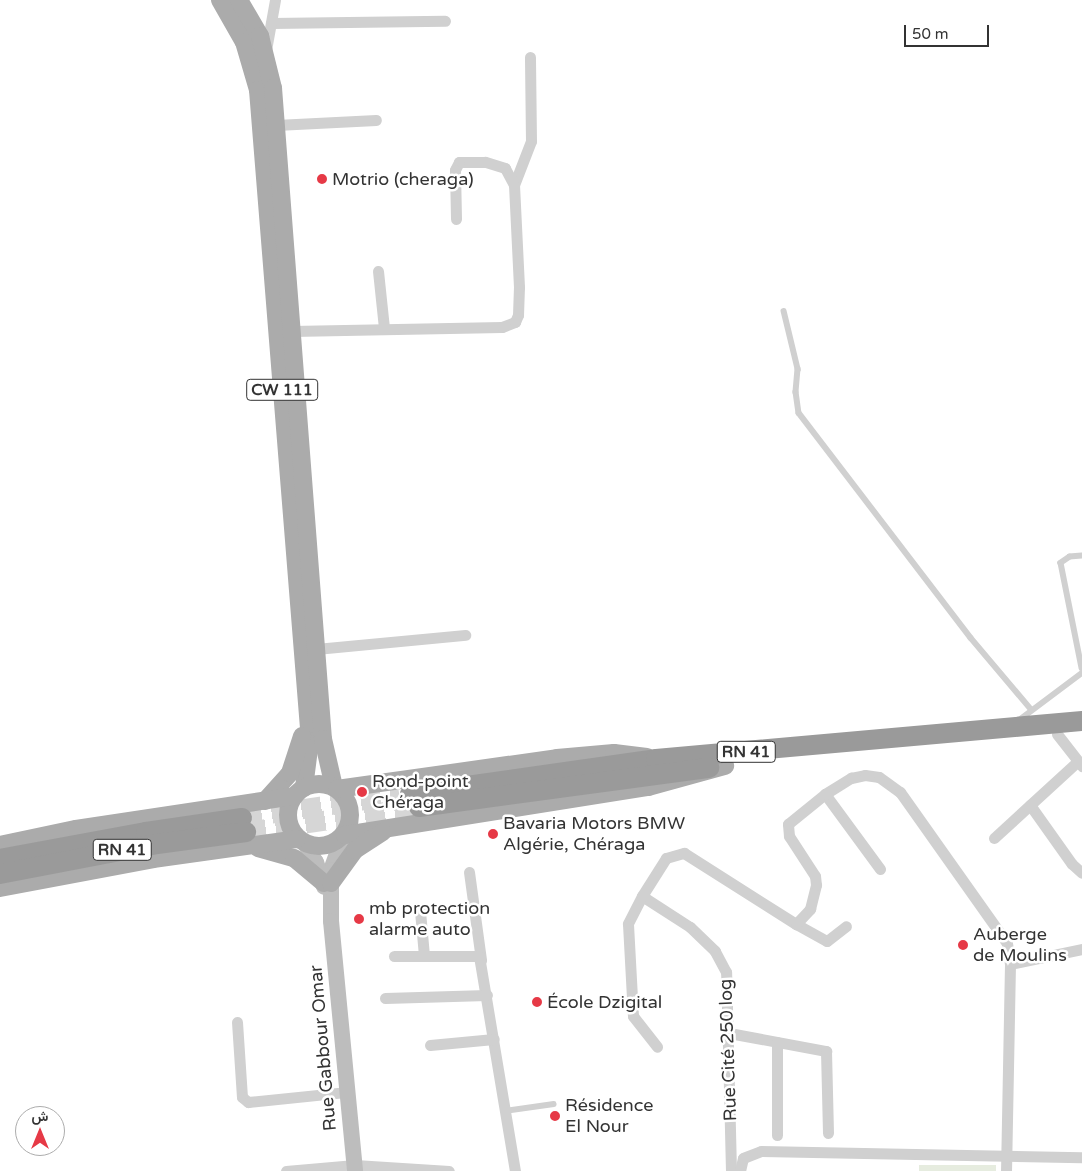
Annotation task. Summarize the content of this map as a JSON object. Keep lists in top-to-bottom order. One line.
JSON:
{"streets":{"highway":["RN 41"],"main road":["CW 111","Rue Gabbour Omar"],"street":["Rue Cité 250 log"]},"crossings":[["CW 111","Rue Gabbour Omar"]],"places":["Motrio (cheraga)","Rond-point Chéraga","Bavaria Motors BMW Algérie, Chéraga","mb protection alarme auto","Auberge de Moulins","École Dzigital","Résidence El Nour"],"scale_bar":"50 m","north":"top"}
